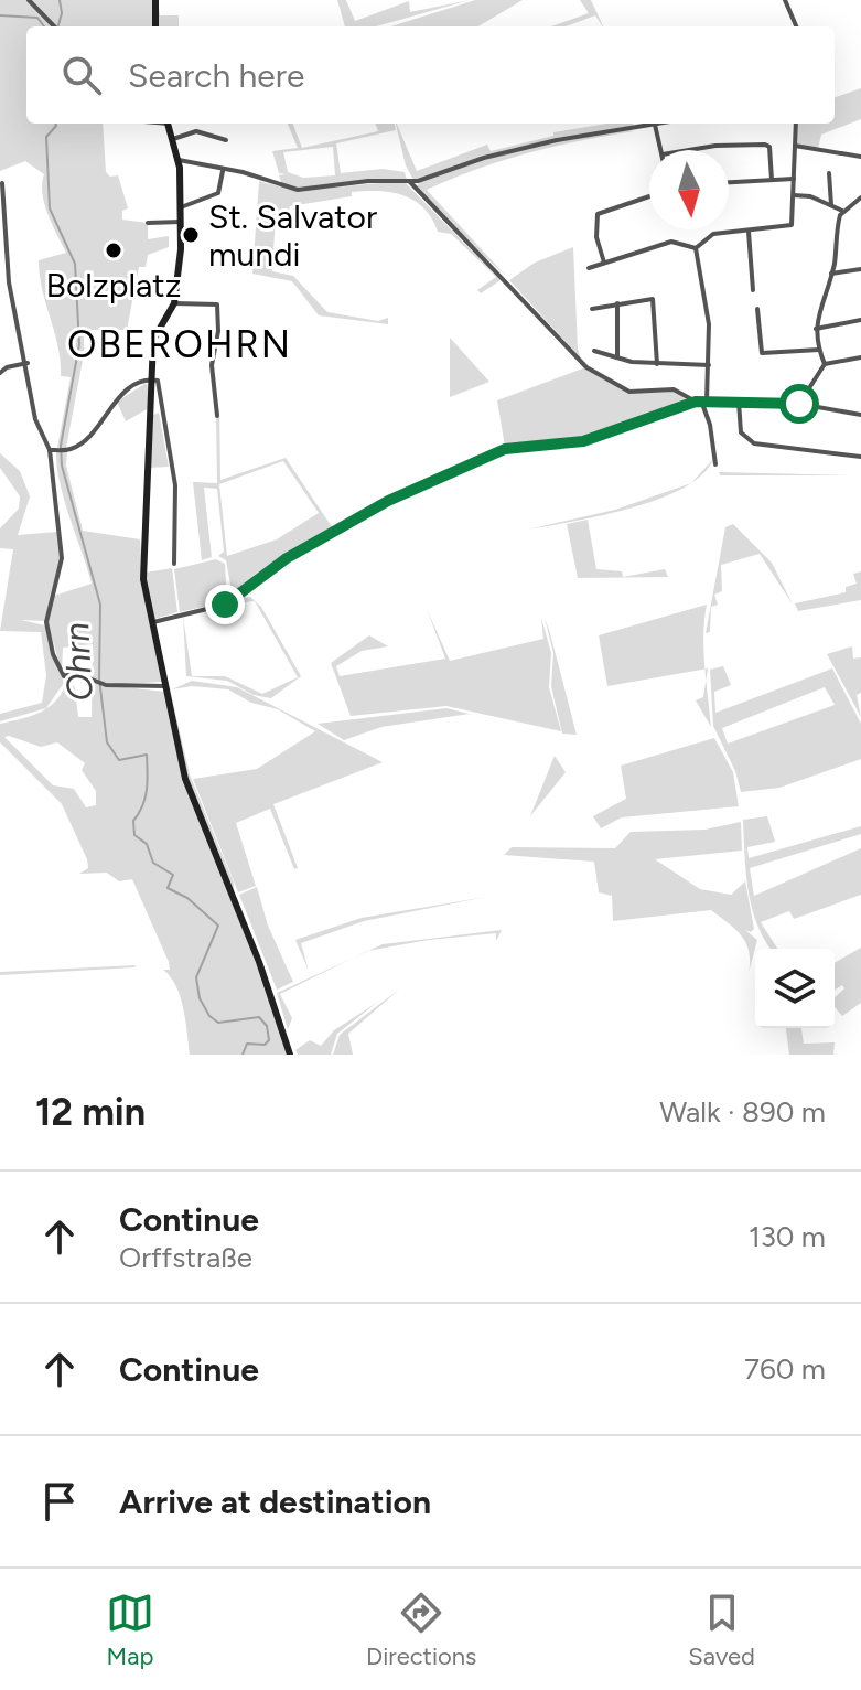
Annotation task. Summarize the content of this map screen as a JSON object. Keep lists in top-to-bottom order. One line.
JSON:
{"districts":["OBEROHRN"],"water":["Ohrn"],"places":["St. Salvator mundi","Bolzplatz"],"north":"bottom","page":{"search":"Search here","heading":["12 min","Walk · 890 m"],"list":[["Continue","Orffstraße","130 m"],["Continue","760 m"],"Arrive at destination"],"nav":["Map","Directions","Saved"]}}
